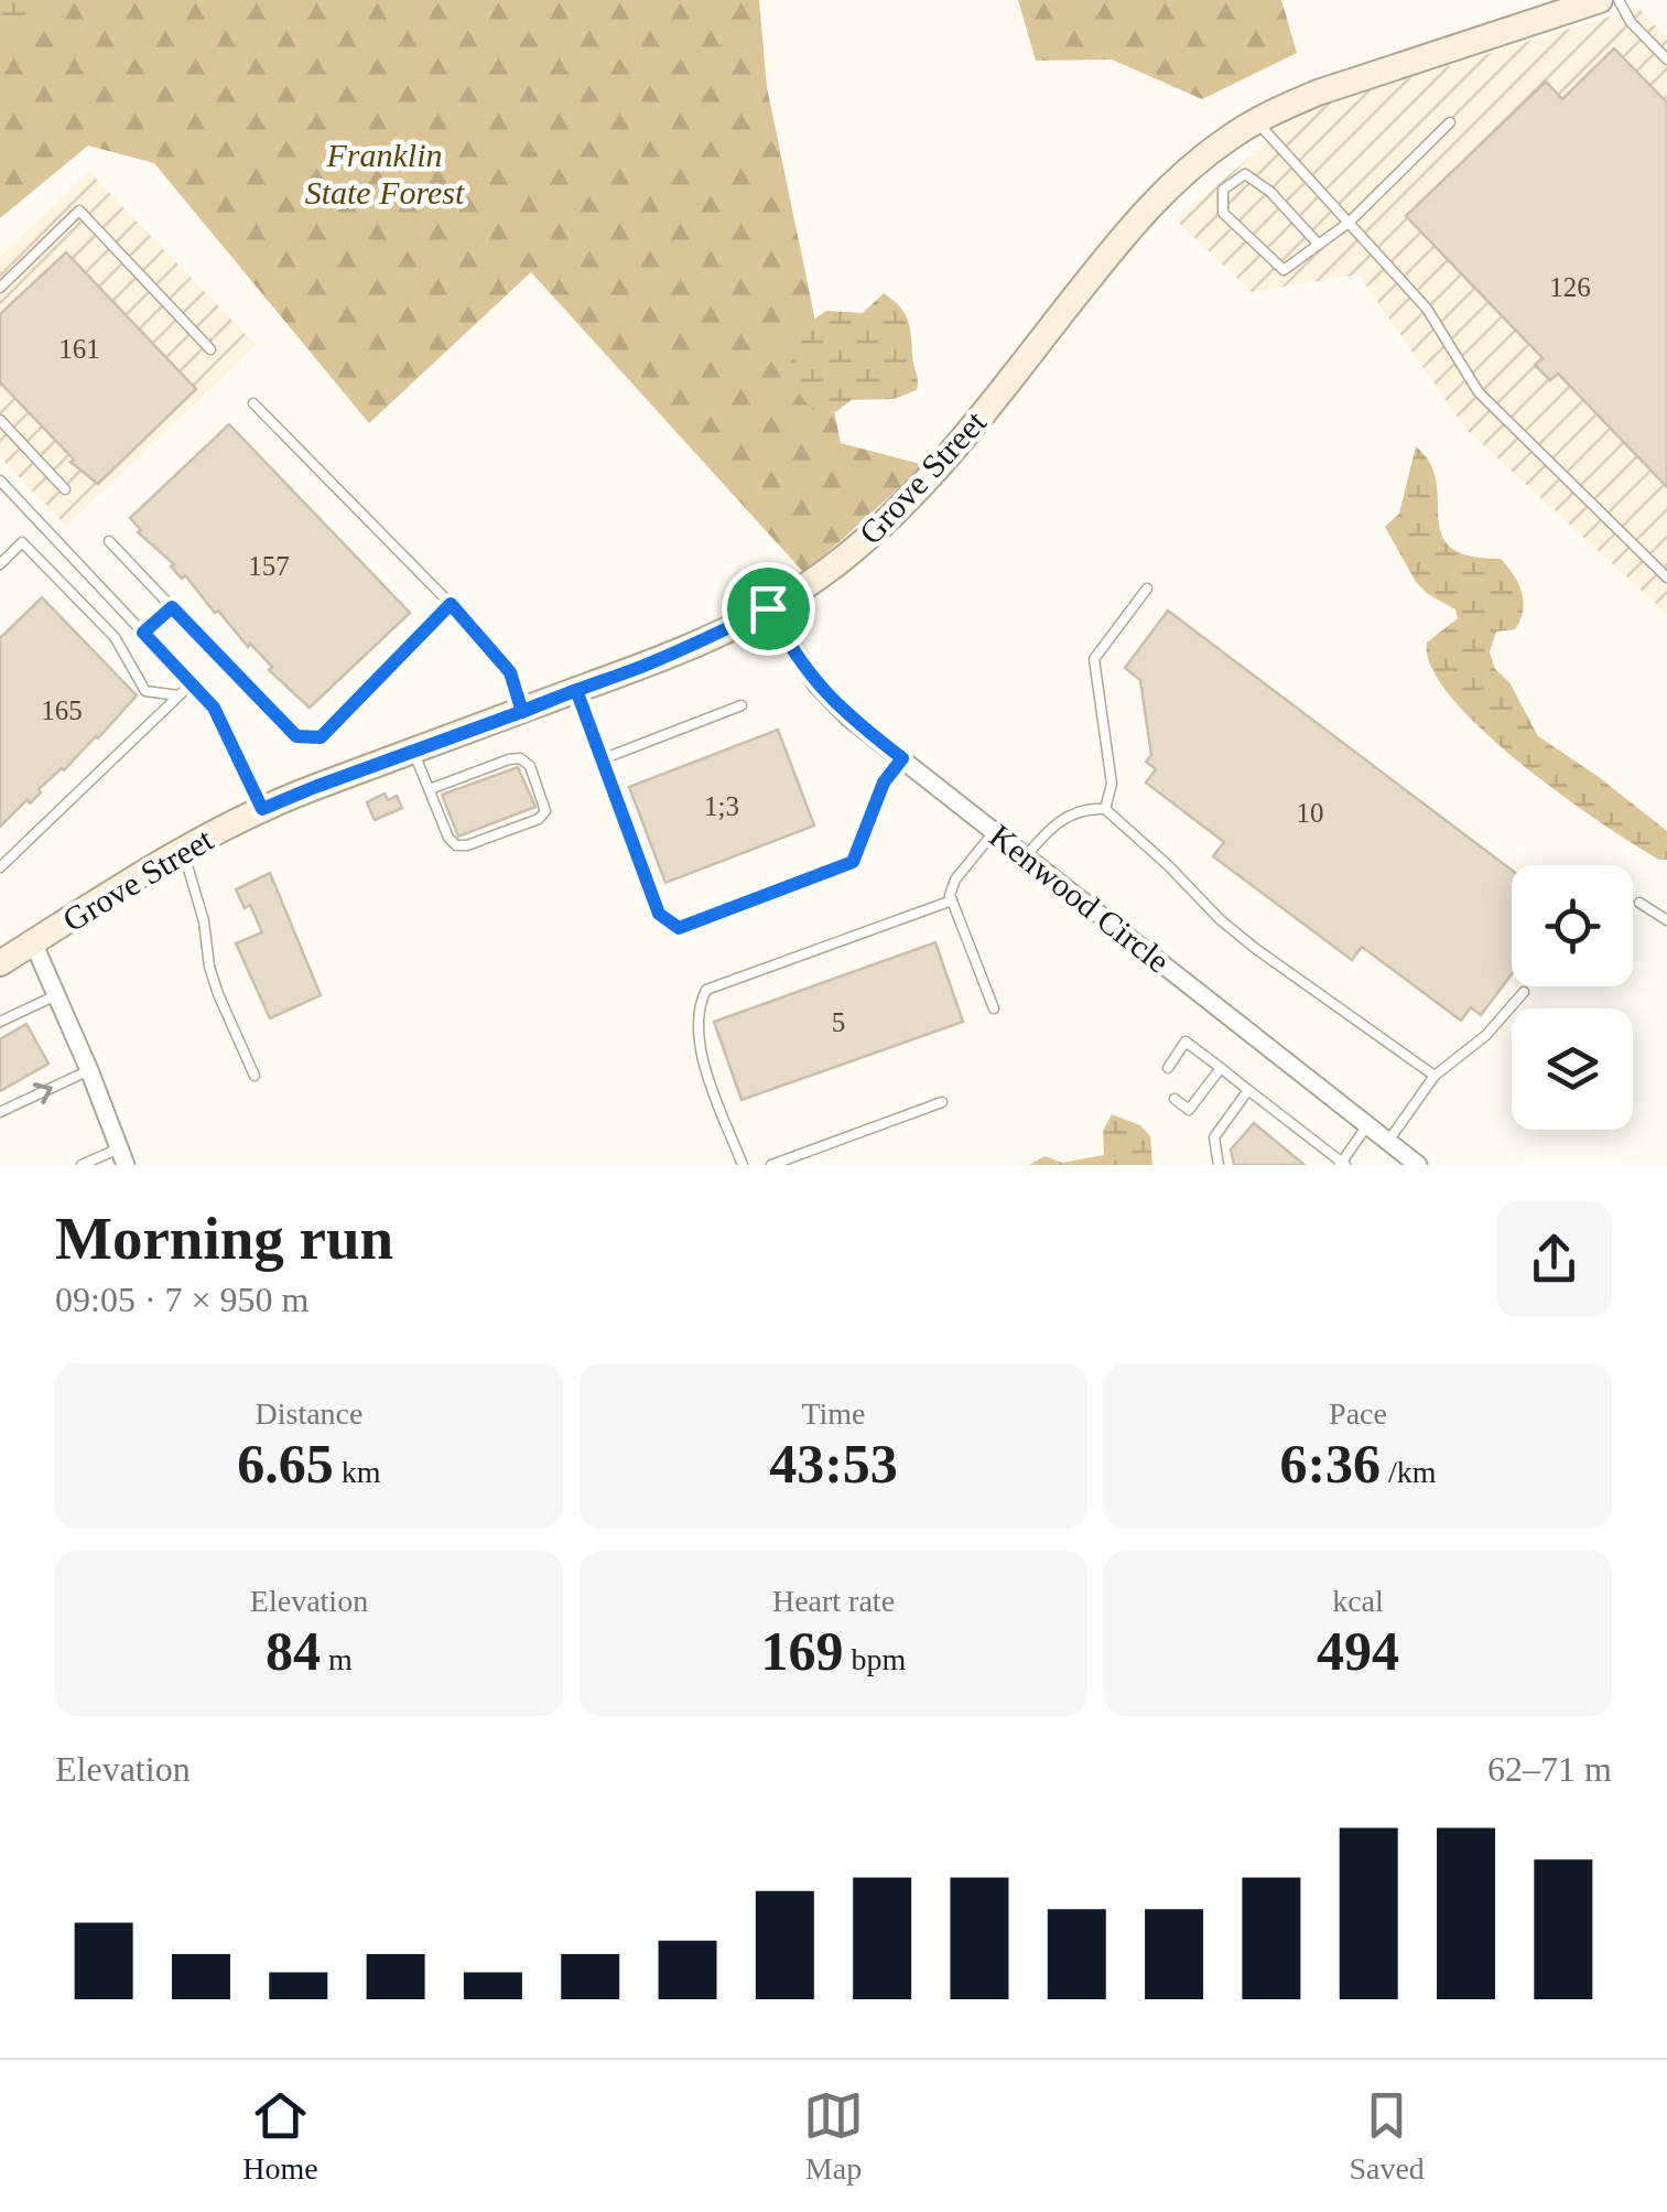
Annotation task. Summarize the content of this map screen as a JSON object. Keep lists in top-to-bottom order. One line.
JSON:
{"streets":{"main road":["Grove Street"],"street":["Kenwood Circle"]},"crossings":[["Grove Street","Kenwood Circle"]],"parks":["Franklin State Forest"],"house_numbers":["126","161","157","165","1;3","10","5"],"page":{"heading":["Morning run","09:05 · 7 × 950 m"],"stats":[["Distance","6.65 km"],["Time","43:53"],["Pace","6:36 /km"],["Elevation","84 m"],["Heart rate","169 bpm"],["kcal","494"]],"chart":["Elevation","62–71 m"],"tabs":["Home","Map","Saved"]}}
